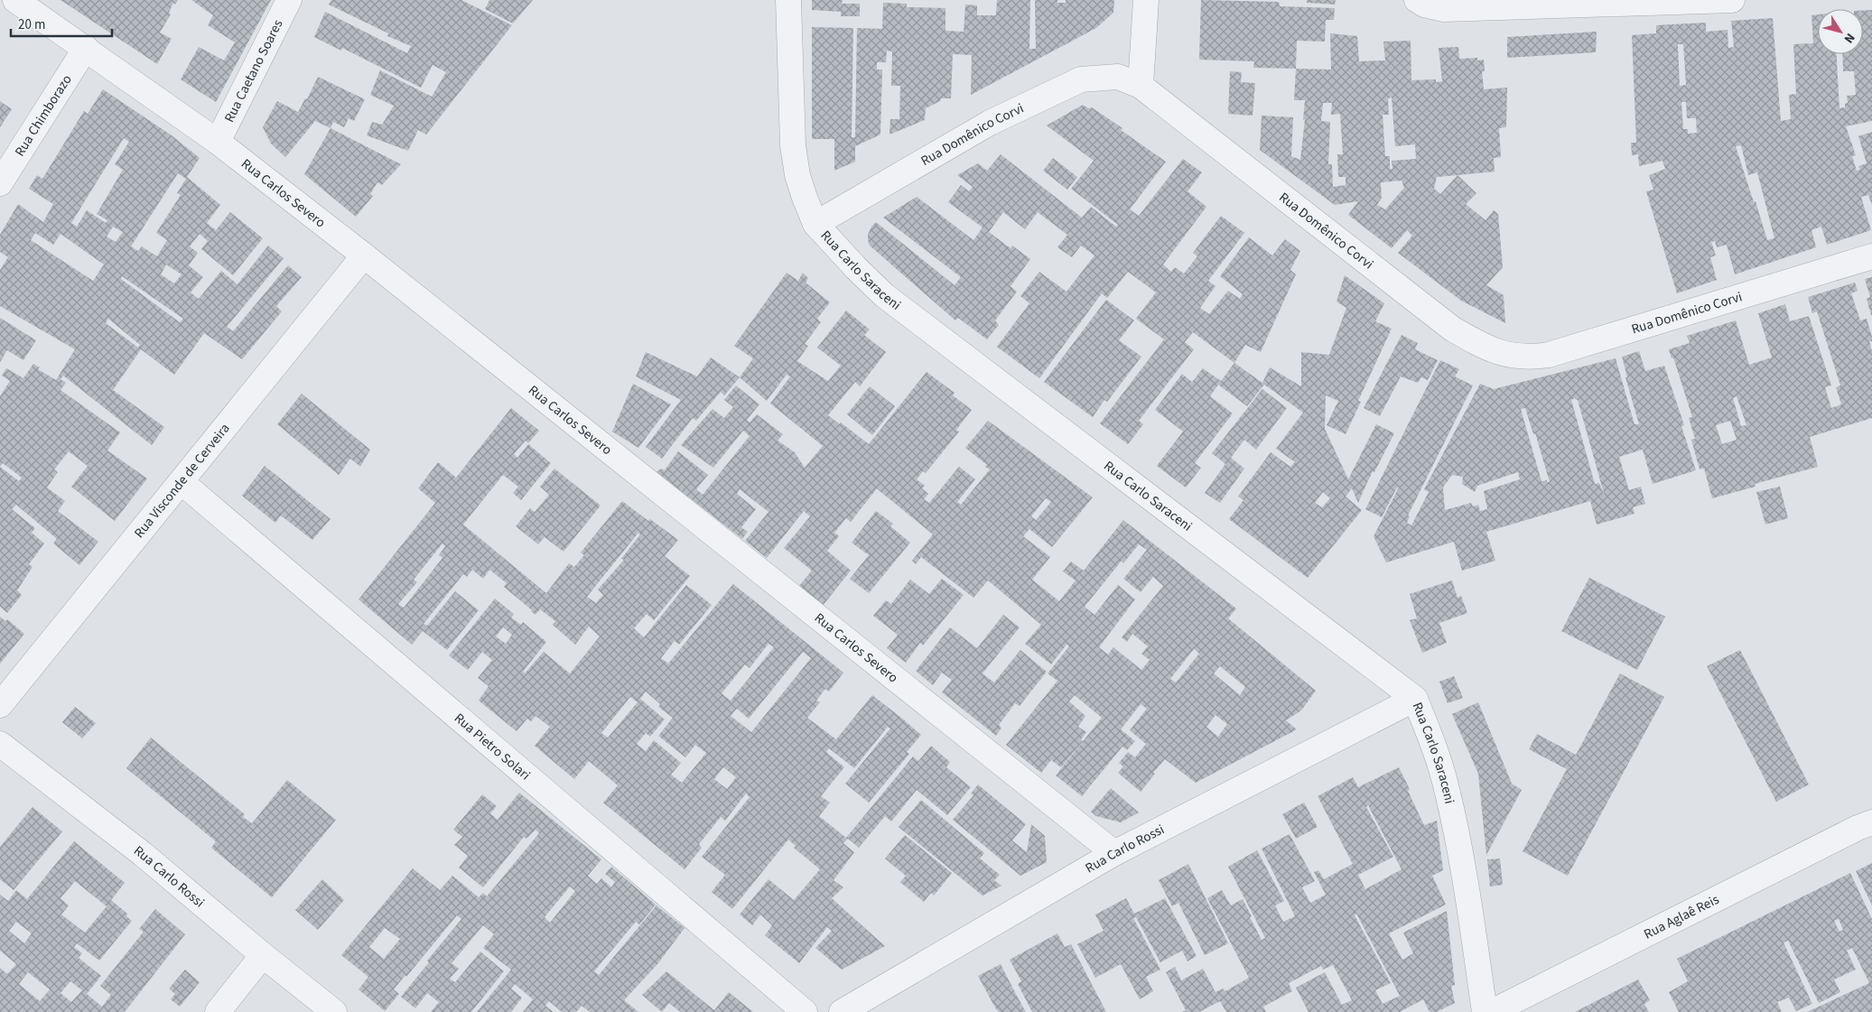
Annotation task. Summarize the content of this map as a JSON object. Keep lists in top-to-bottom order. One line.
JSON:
{"streets":{"street":["Rua Caetano Soares","Rua Chimborazo","Rua Domênico Corvi","Rua Carlos Severo","Rua Carlo Saraceni","Rua Visconde de Cerveira","Rua Pietro Solari","Rua Carlo Rossi","Rua Aglaê Reis"]},"crossings":[["Rua Caetano Soares","Rua Carlos Severo"],["Rua Chimborazo","Rua Carlos Severo"],["Rua Domênico Corvi","Rua Carlo Saraceni"],["Rua Carlos Severo","Rua Visconde de Cerveira"],["Rua Carlos Severo","Rua Carlo Rossi"],["Rua Carlo Saraceni","Rua Carlo Rossi"],["Rua Visconde de Cerveira","Rua Pietro Solari"]],"scale_bar":"20 m","north":"bottom right"}
